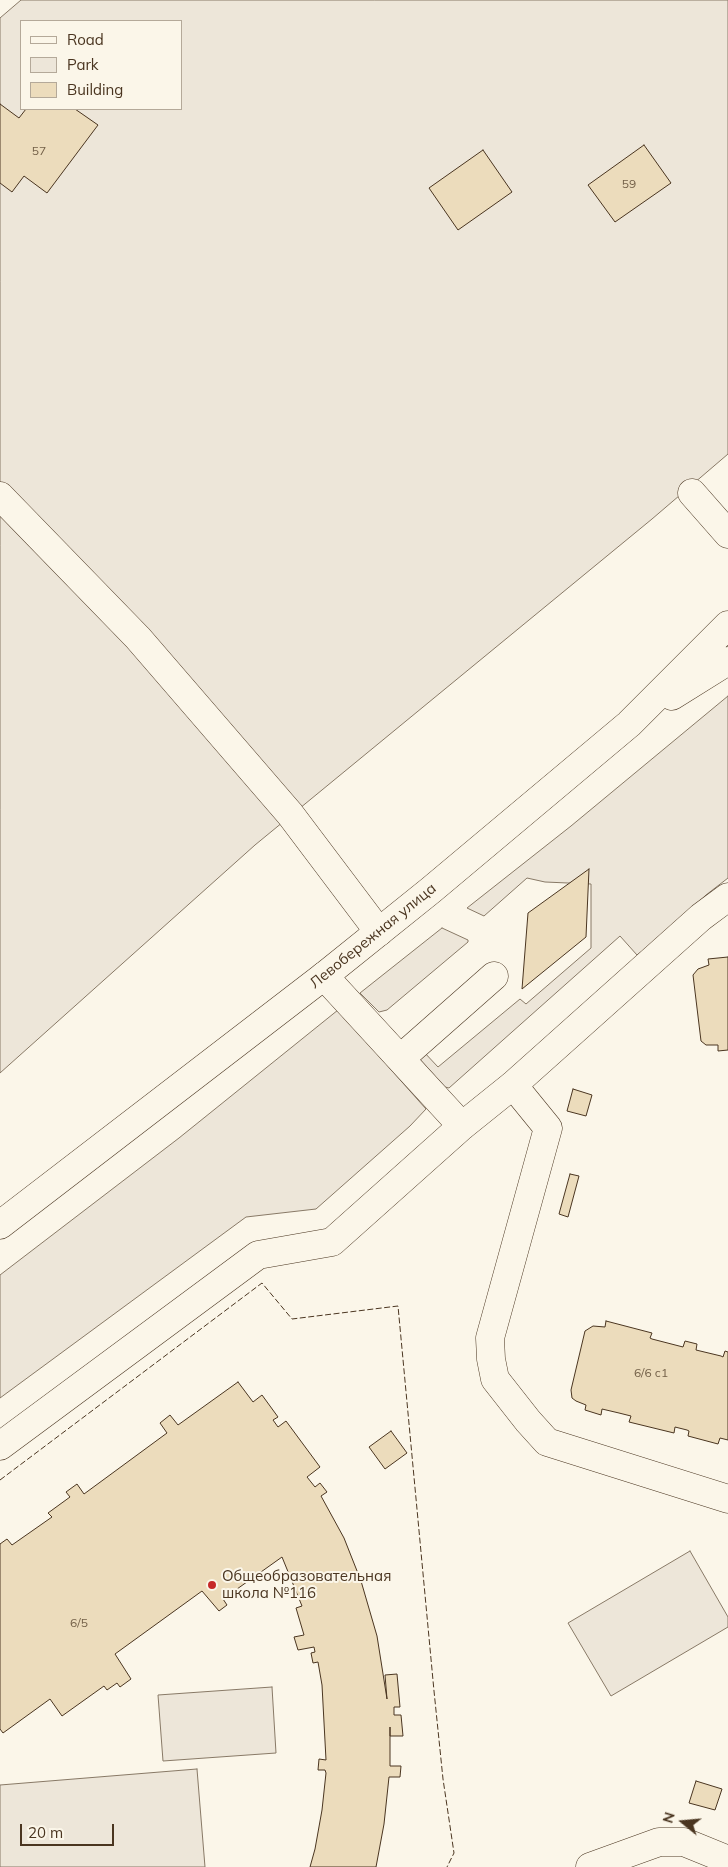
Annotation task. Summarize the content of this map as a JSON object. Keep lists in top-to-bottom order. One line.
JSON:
{"streets":{"street":["Левобережная улица"]},"places":["Общеобразовательная школа №116"],"house_numbers":["57","59","6/6 с1","6/5"],"legend":["Road","Park","Building"],"scale_bar":"20 m","north":"left"}
